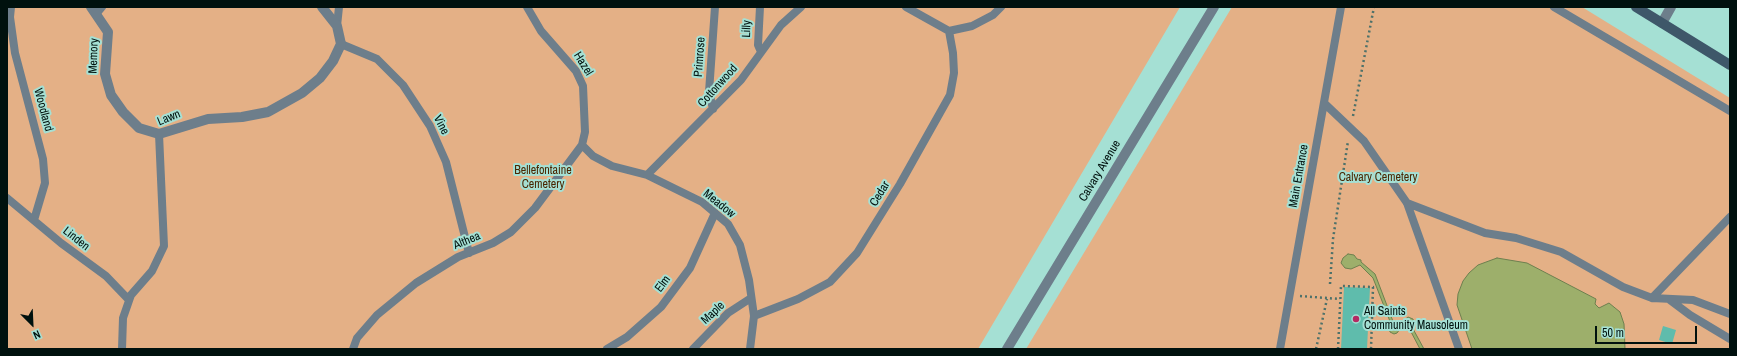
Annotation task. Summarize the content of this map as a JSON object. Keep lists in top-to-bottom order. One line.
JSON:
{"streets":{"street":["Memory","Lawn","Calvary Avenue"],"lane":["Lilly","Primrose","Hazel","Cottonwood","Woodland","Vine","Main Entrance","Cedar","Meadow","Linden","Althea","Elm","Maple"]},"crossings":[["Lilly","Cottonwood"],["Memory","Lawn"],["Primrose","Cottonwood"],["Hazel","Meadow"],["Hazel","Althea"],["Cottonwood","Meadow"],["Woodland","Linden"],["Lawn","Vine"],["Lawn","Linden"],["Vine","Althea"],["Cedar","Meadow"],["Meadow","Althea"],["Meadow","Elm"],["Meadow","Maple"]],"parks":["Bellefontaine Cemetery","Calvary Cemetery"],"places":["All Saints Community Mausoleum"],"scale_bar":"50 m","north":"bottom right"}
